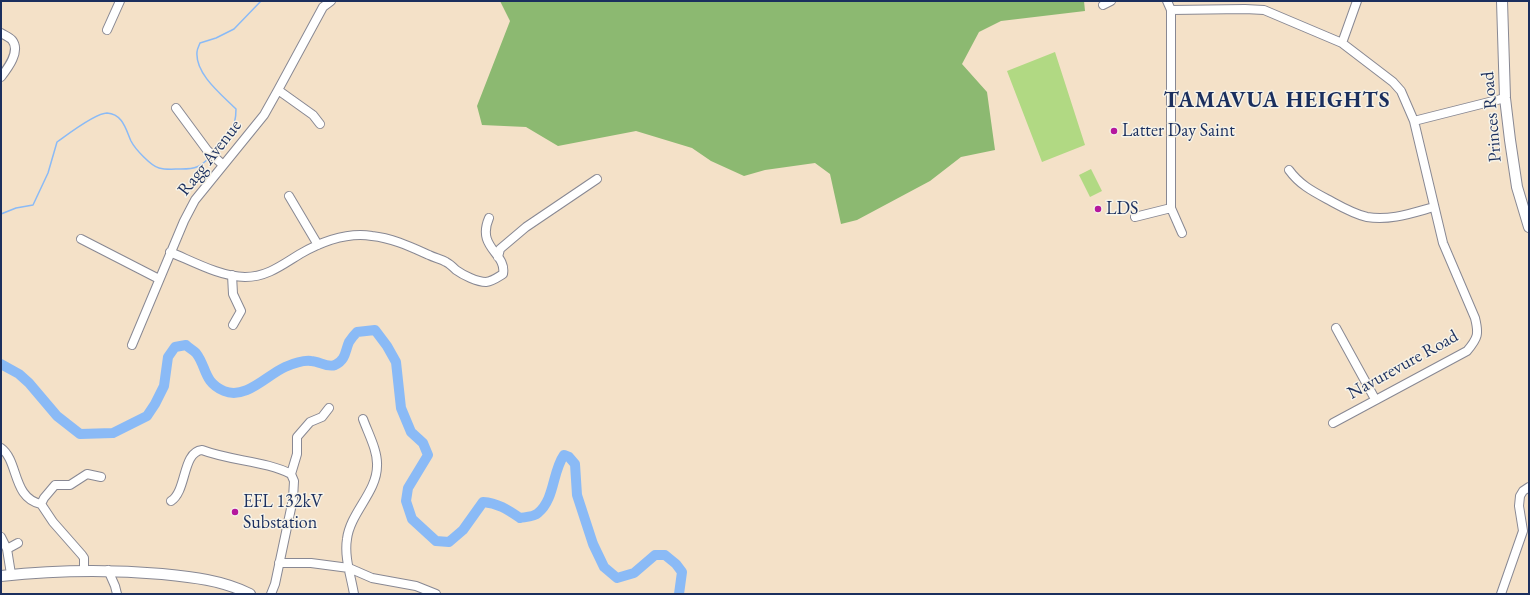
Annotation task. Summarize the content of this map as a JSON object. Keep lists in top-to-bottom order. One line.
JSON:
{"streets":{"main road":["Princes Road"],"street":["Ragg Avenue","Navurevure Road"]},"districts":["TAMAVUA HEIGHTS"],"places":["Latter Day Saint","LDS","EFL 132kV Substation"]}
